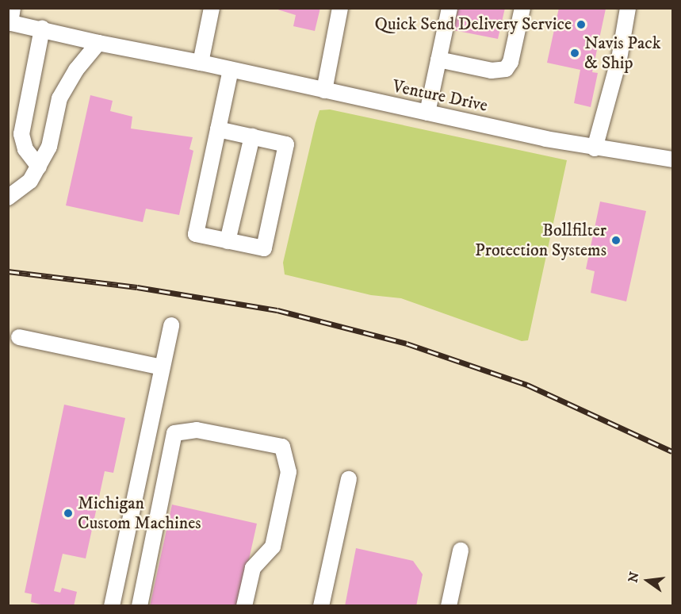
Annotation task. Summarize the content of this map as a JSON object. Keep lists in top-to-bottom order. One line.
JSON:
{"streets":{"street":["Venture Drive"]},"places":["Quick Send Delivery Service","Navis Pack & Ship","Bollfilter Protection Systems","Michigan Custom Machines"],"north":"left"}
